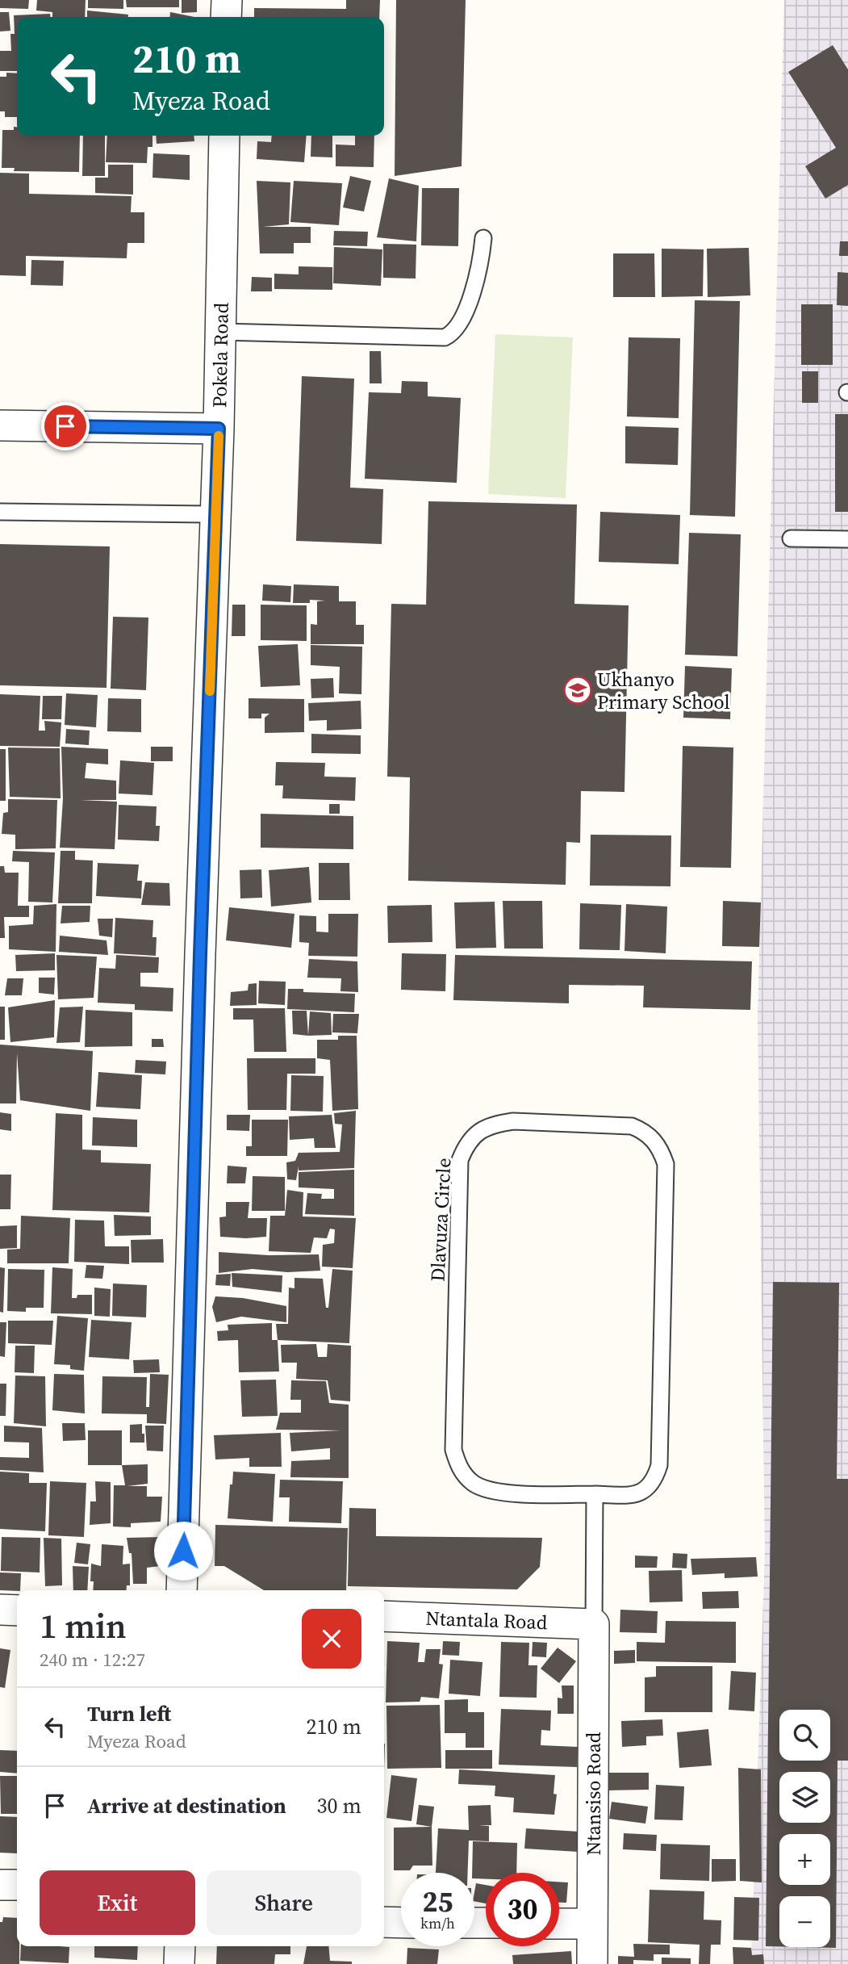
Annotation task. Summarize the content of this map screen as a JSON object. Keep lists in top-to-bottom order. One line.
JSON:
{"streets":{"street":["Pokela Road","Ntantala Road","Ntansiso Road"],"lane":["Dlavuza Circle"]},"crossings":[["Ntantala Road","Ntansiso Road"]],"places":{"school or university":["Ukhanyo Primary School"]},"page":{"turn":["210 m","Myeza Road"],"heading":["1 min","240 m · 12:27"],"list":[{"name":"Turn left","note":"Myeza Road","value":"210 m"},{"name":"Arrive at destination","value":"30 m"}],"map_buttons":["+","−"],"buttons":["Exit","Share"],"speed":"25 km/h","limit":"30"}}
